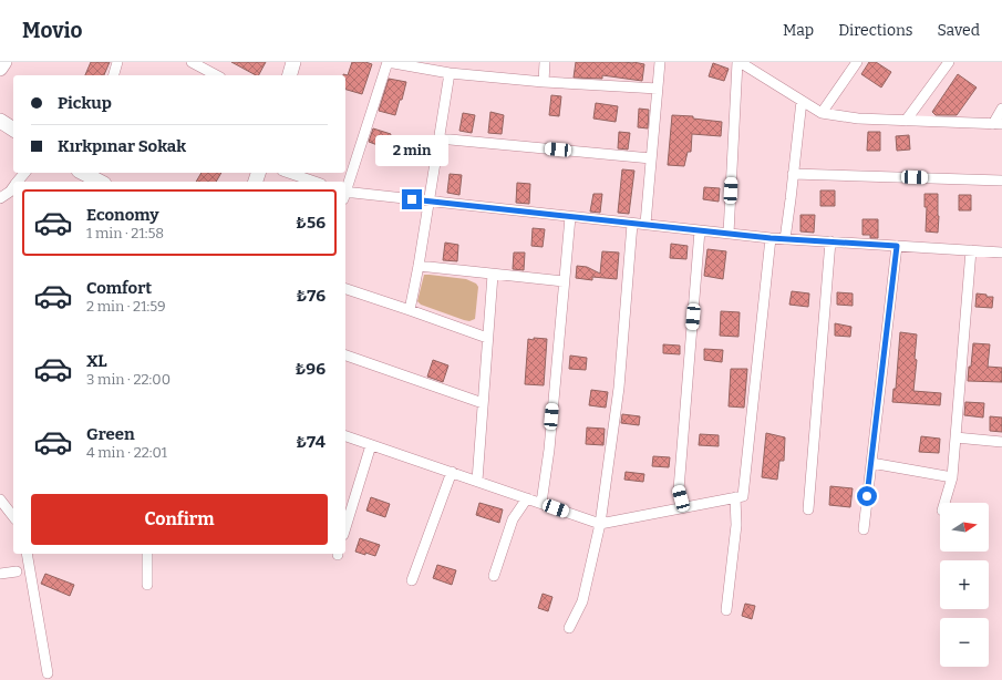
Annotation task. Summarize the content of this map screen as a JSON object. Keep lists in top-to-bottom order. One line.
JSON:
{"north":"right","page":{"header":"Movio","nav":["Map","Directions","Saved"],"banner":["Pickup","Kırkpınar Sokak"],"bubble":"2 min","list":[{"name":"Economy","note":"1 min · 21:58","value":"₺56"},{"name":"Comfort","note":"2 min · 21:59","value":"₺76"},{"name":"XL","note":"3 min · 22:00","value":"₺96"},{"name":"Green","note":"4 min · 22:01","value":"₺74"}],"buttons":"Confirm","map_buttons":["+","−"]}}
